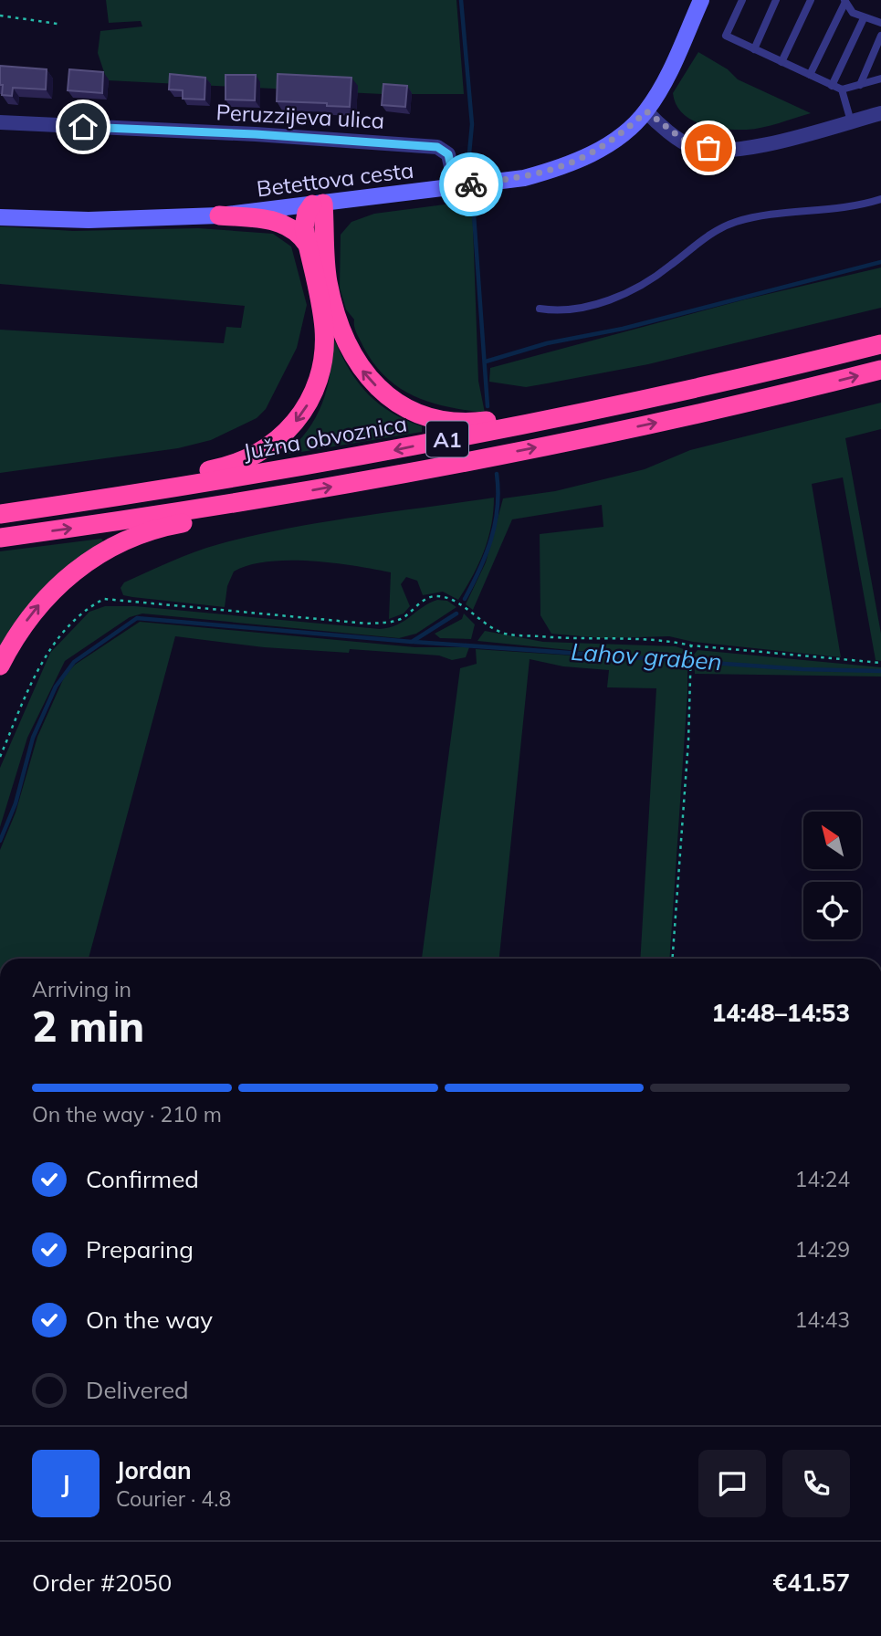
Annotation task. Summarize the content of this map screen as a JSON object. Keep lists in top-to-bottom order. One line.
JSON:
{"streets":{"highway":["Južna obvoznica","A1"],"street":["Peruzzijeva ulica","Betettova cesta"]},"crossings":[["Peruzzijeva ulica","Betettova cesta"]],"water":["Lahov graben"],"north":"top left","page":{"heading":["2 min","Arriving in","14:48–14:53"],"panel":["Jordan","Courier · 4.8","Order #2050","€41.57"],"bar":"On the way · 210 m","list":[["Confirmed","14:24"],["Preparing","14:29"],["On the way","14:43"],"Delivered"],"round":"J"}}
